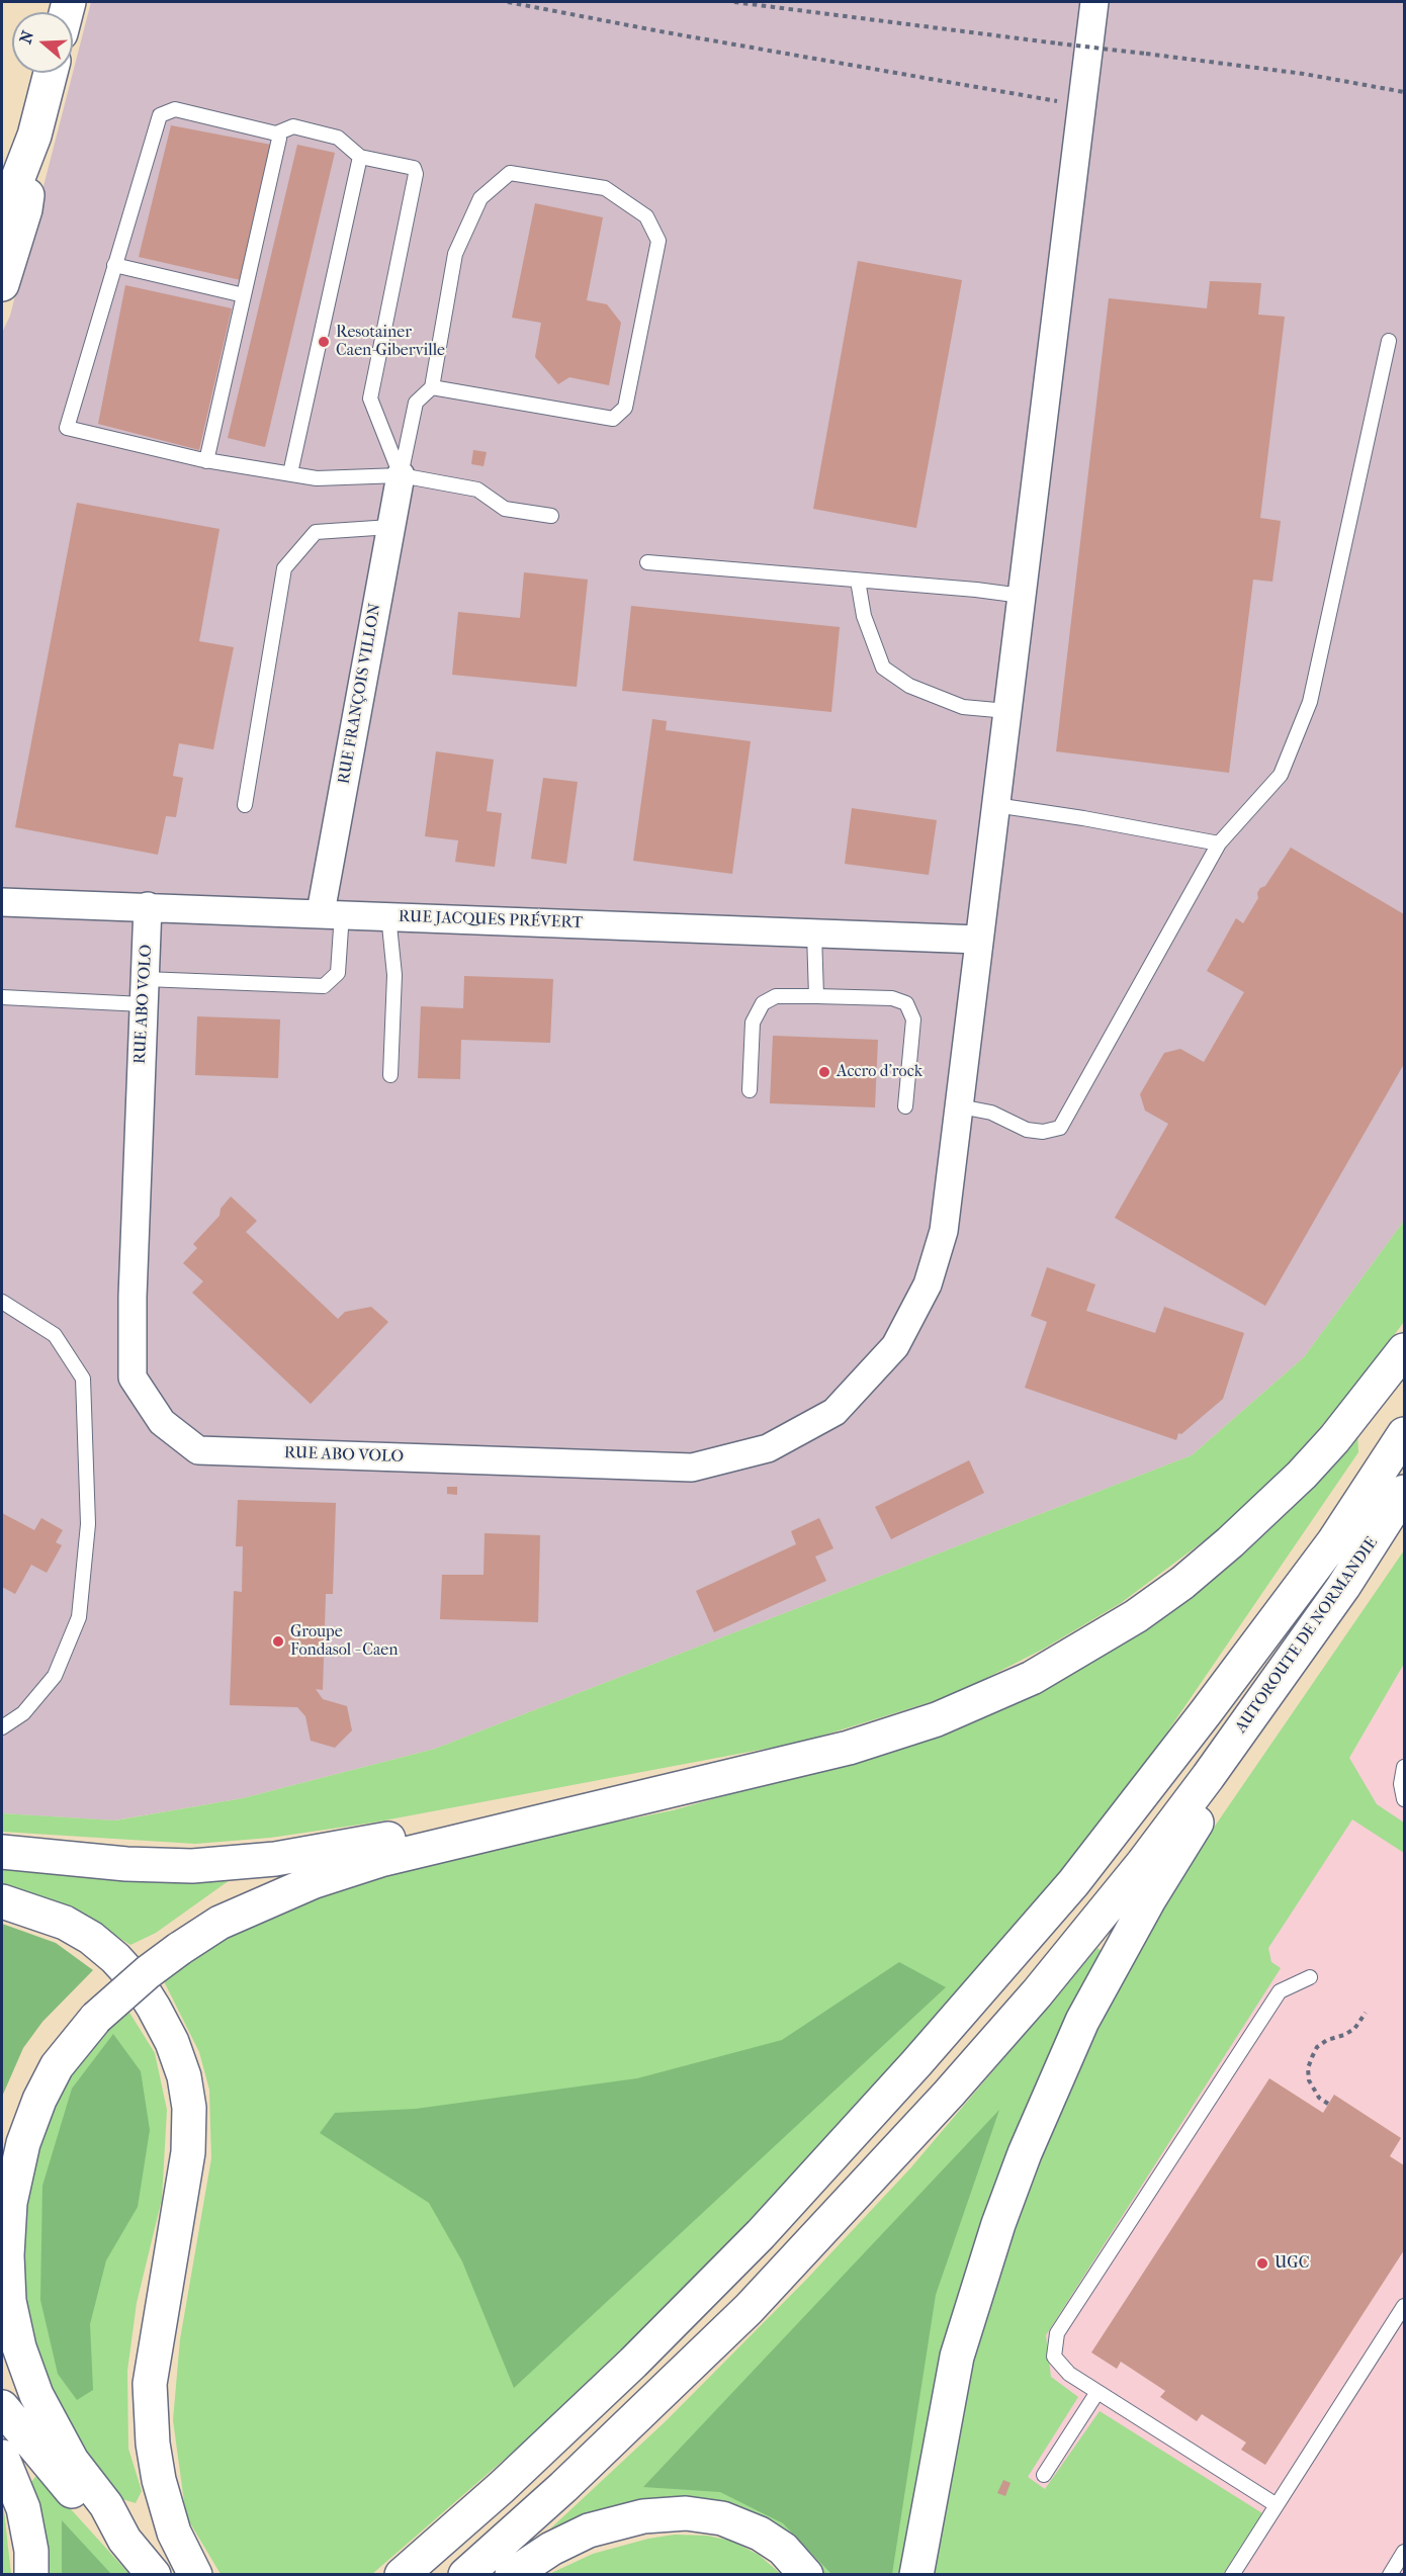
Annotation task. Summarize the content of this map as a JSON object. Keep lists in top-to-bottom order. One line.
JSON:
{"streets":{"main road":["AUTOROUTE DE NORMANDIE"],"street":["RUE FRANÇOIS VILLON","RUE JACQUES PRÉVERT","RUE ABO VOLO"]},"crossings":[["RUE FRANÇOIS VILLON","RUE JACQUES PRÉVERT"],["RUE JACQUES PRÉVERT","RUE ABO VOLO"]],"places":["Resotainer Caen-Giberville","Accro d'rock","Groupe Fondasol - Caen","UGC"],"north":"left"}
